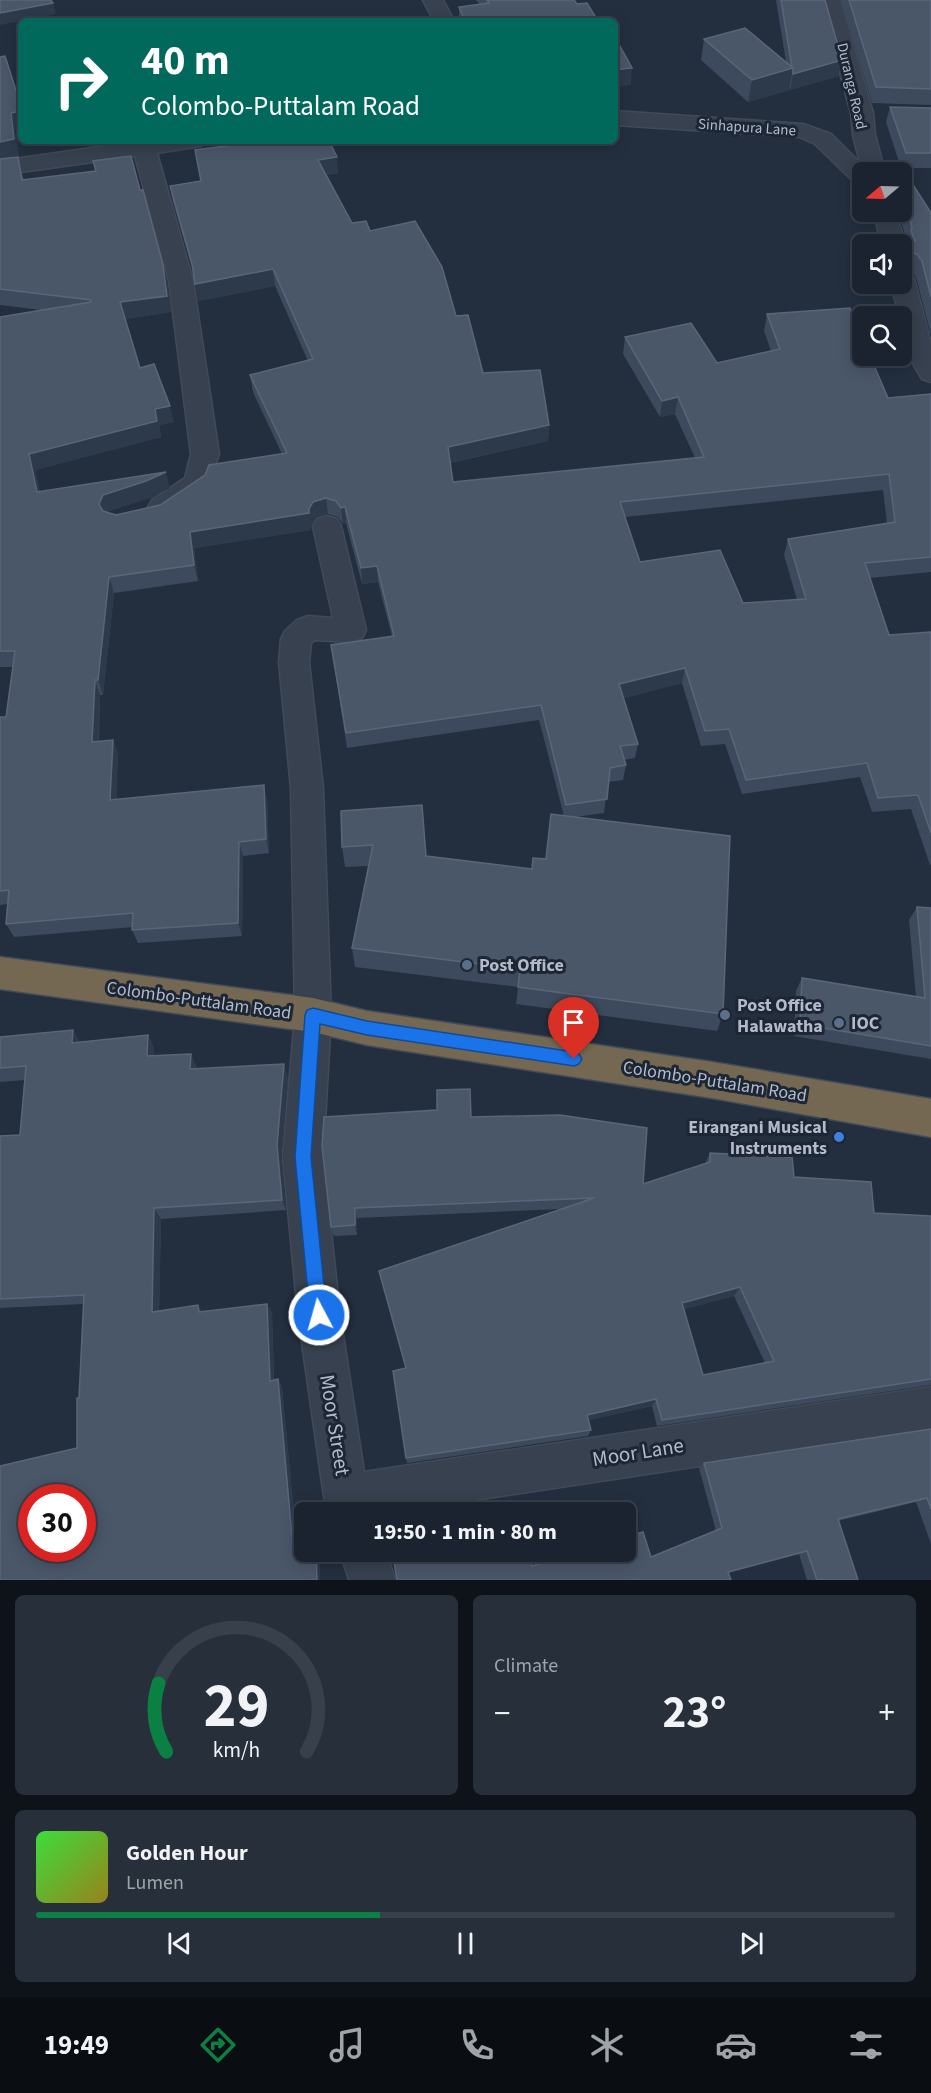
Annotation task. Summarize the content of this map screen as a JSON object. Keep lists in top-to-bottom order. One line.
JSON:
{"streets":{"highway":["Colombo-Puttalam Road"],"street":["Duranga Road","Sinhapura Lane","Moor Street","Moor Lane"]},"crossings":[["Colombo-Puttalam Road","Moor Street"]],"places":["Post Office","Post Office Halawatha","IOC","Eirangani Musical Instruments"],"north":"left","page":{"turn":["40 m","Colombo-Puttalam Road"],"limit":"30","trip":"19:50 · 1 min · 80 m","tile":"Climate","heat":["−","23°","+"],"song":["Golden Hour","Lumen"],"tabs":"19:49","gauge":["29","km/h"]}}
